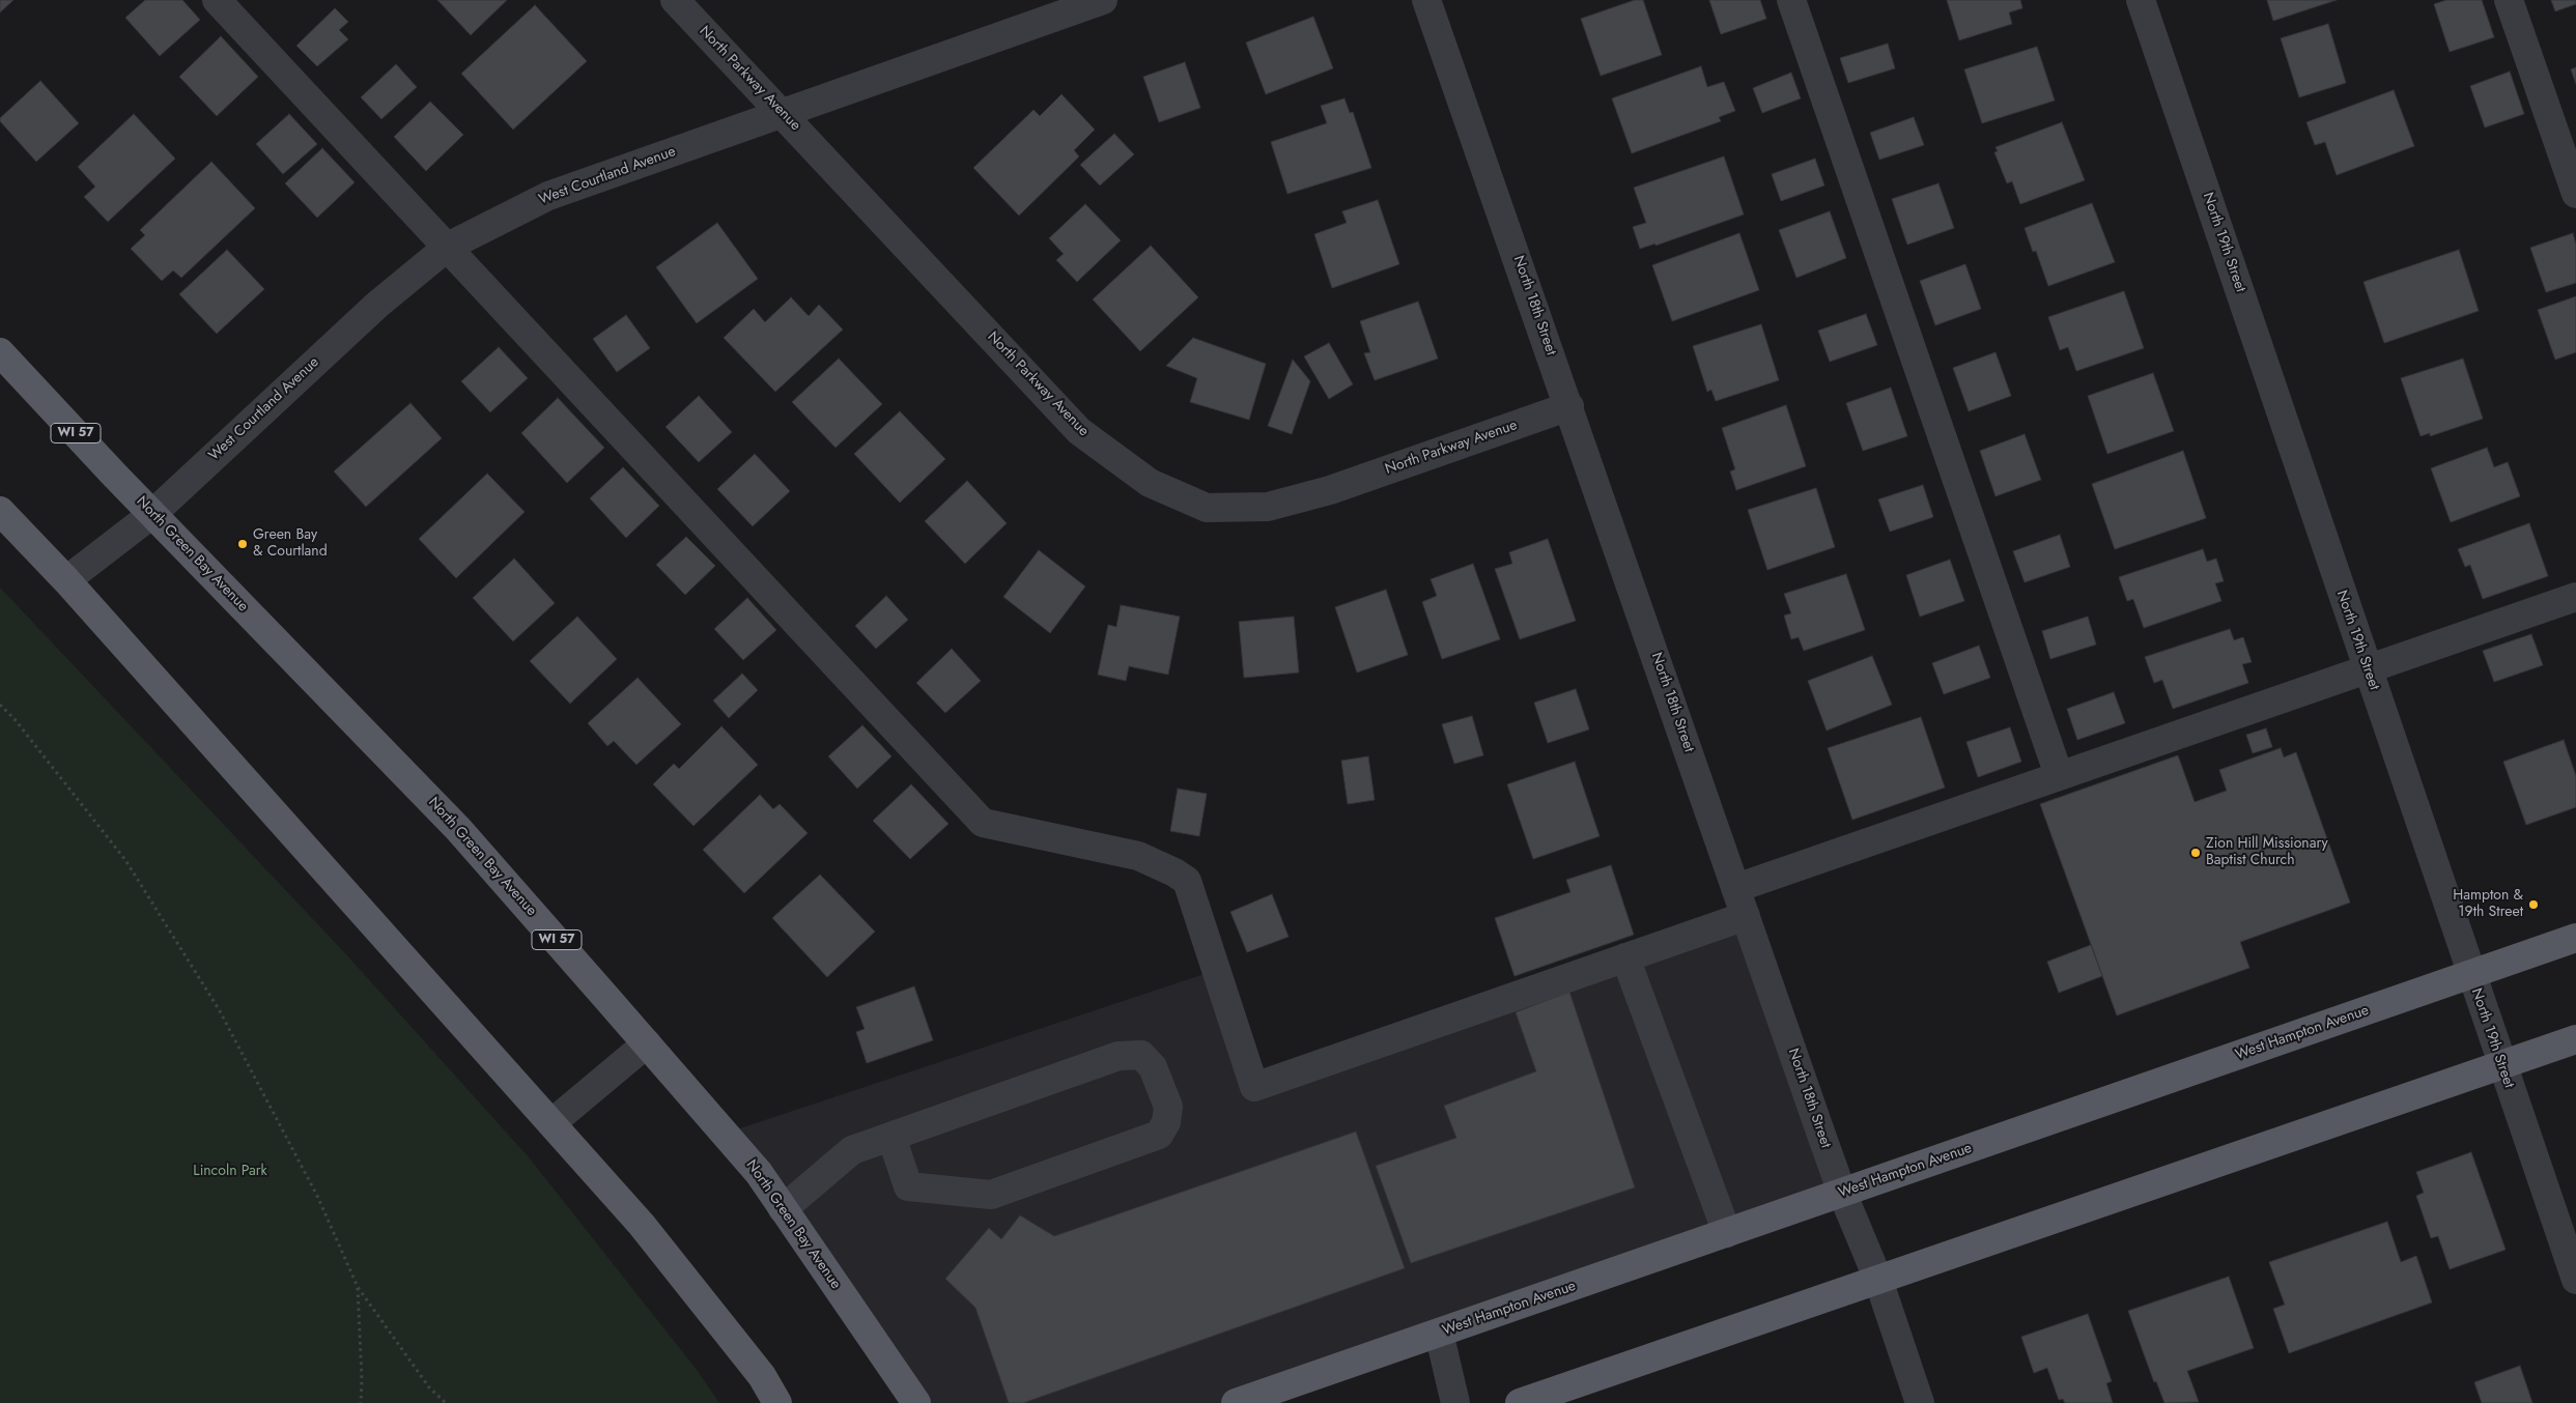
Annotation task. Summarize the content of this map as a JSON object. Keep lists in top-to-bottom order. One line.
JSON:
{"streets":{"main road":["WI 57","North Green Bay Avenue","West Hampton Avenue"],"street":["North Parkway Avenue","West Courtland Avenue","North 19th Street","North 18th Street"]},"crossings":[["North Parkway Avenue","West Courtland Avenue"],["North Parkway Avenue","North 18th Street"],["West Courtland Avenue","North Green Bay Avenue"],["North 19th Street","West Hampton Avenue"],["North 18th Street","West Hampton Avenue"]],"parks":["Lincoln Park"],"places":["Green Bay & Courtland","Zion Hill Missionary Baptist Church","Hampton & 19th Street"]}
